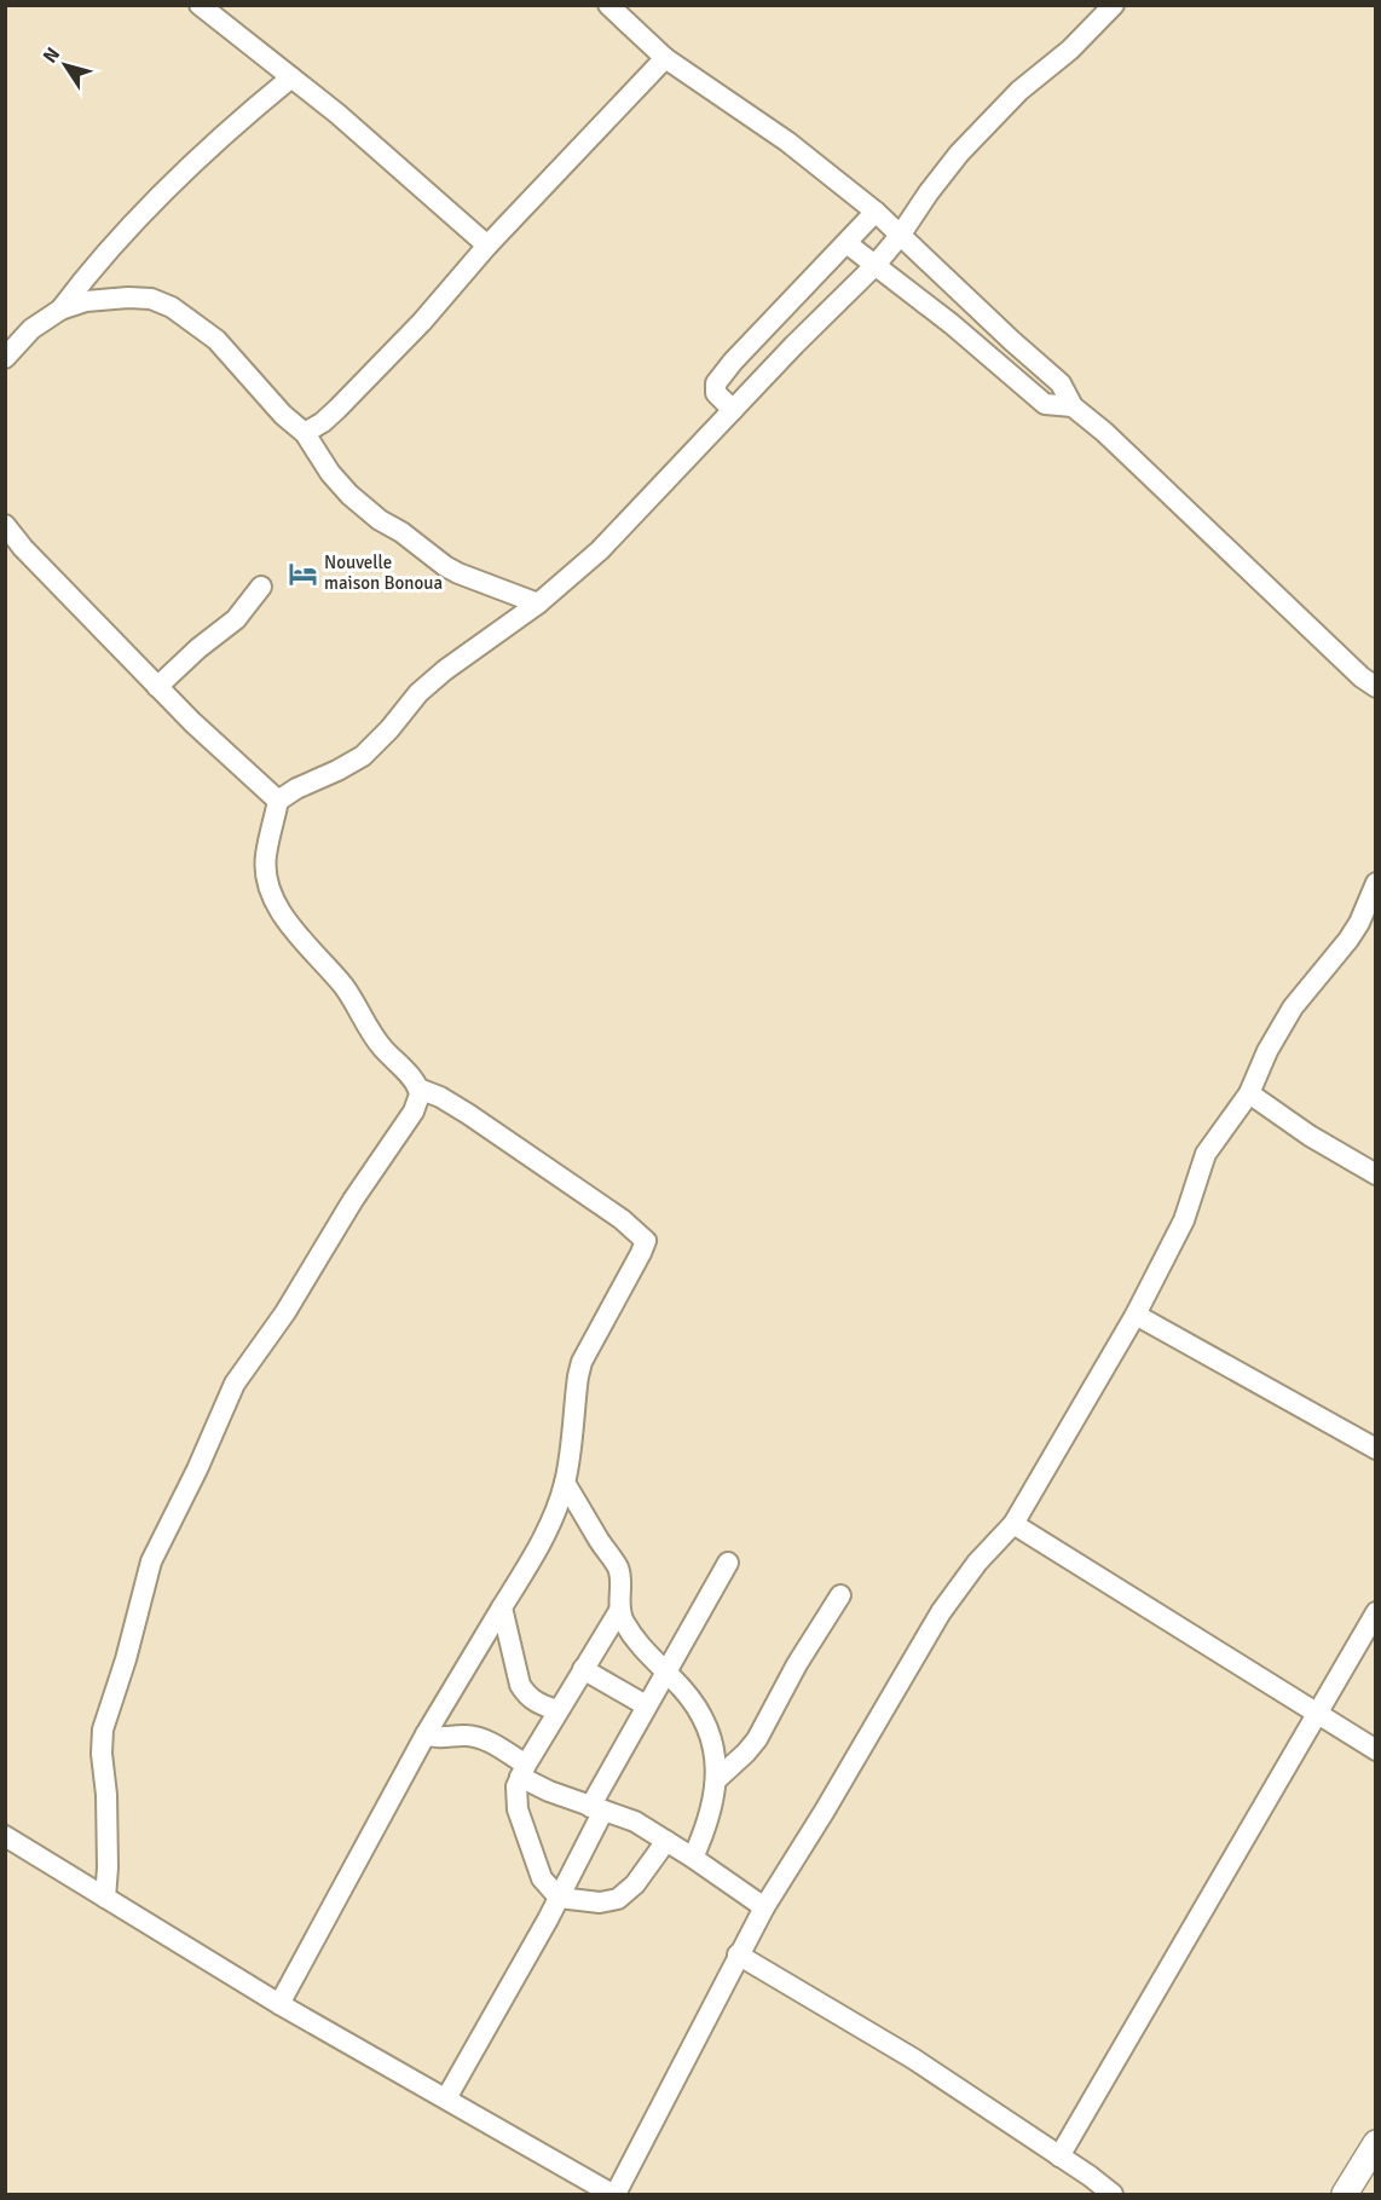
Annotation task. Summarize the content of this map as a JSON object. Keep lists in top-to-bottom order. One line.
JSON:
{"places":{"hotel":["Nouvelle maison Bonoua"]},"north":"top left"}
